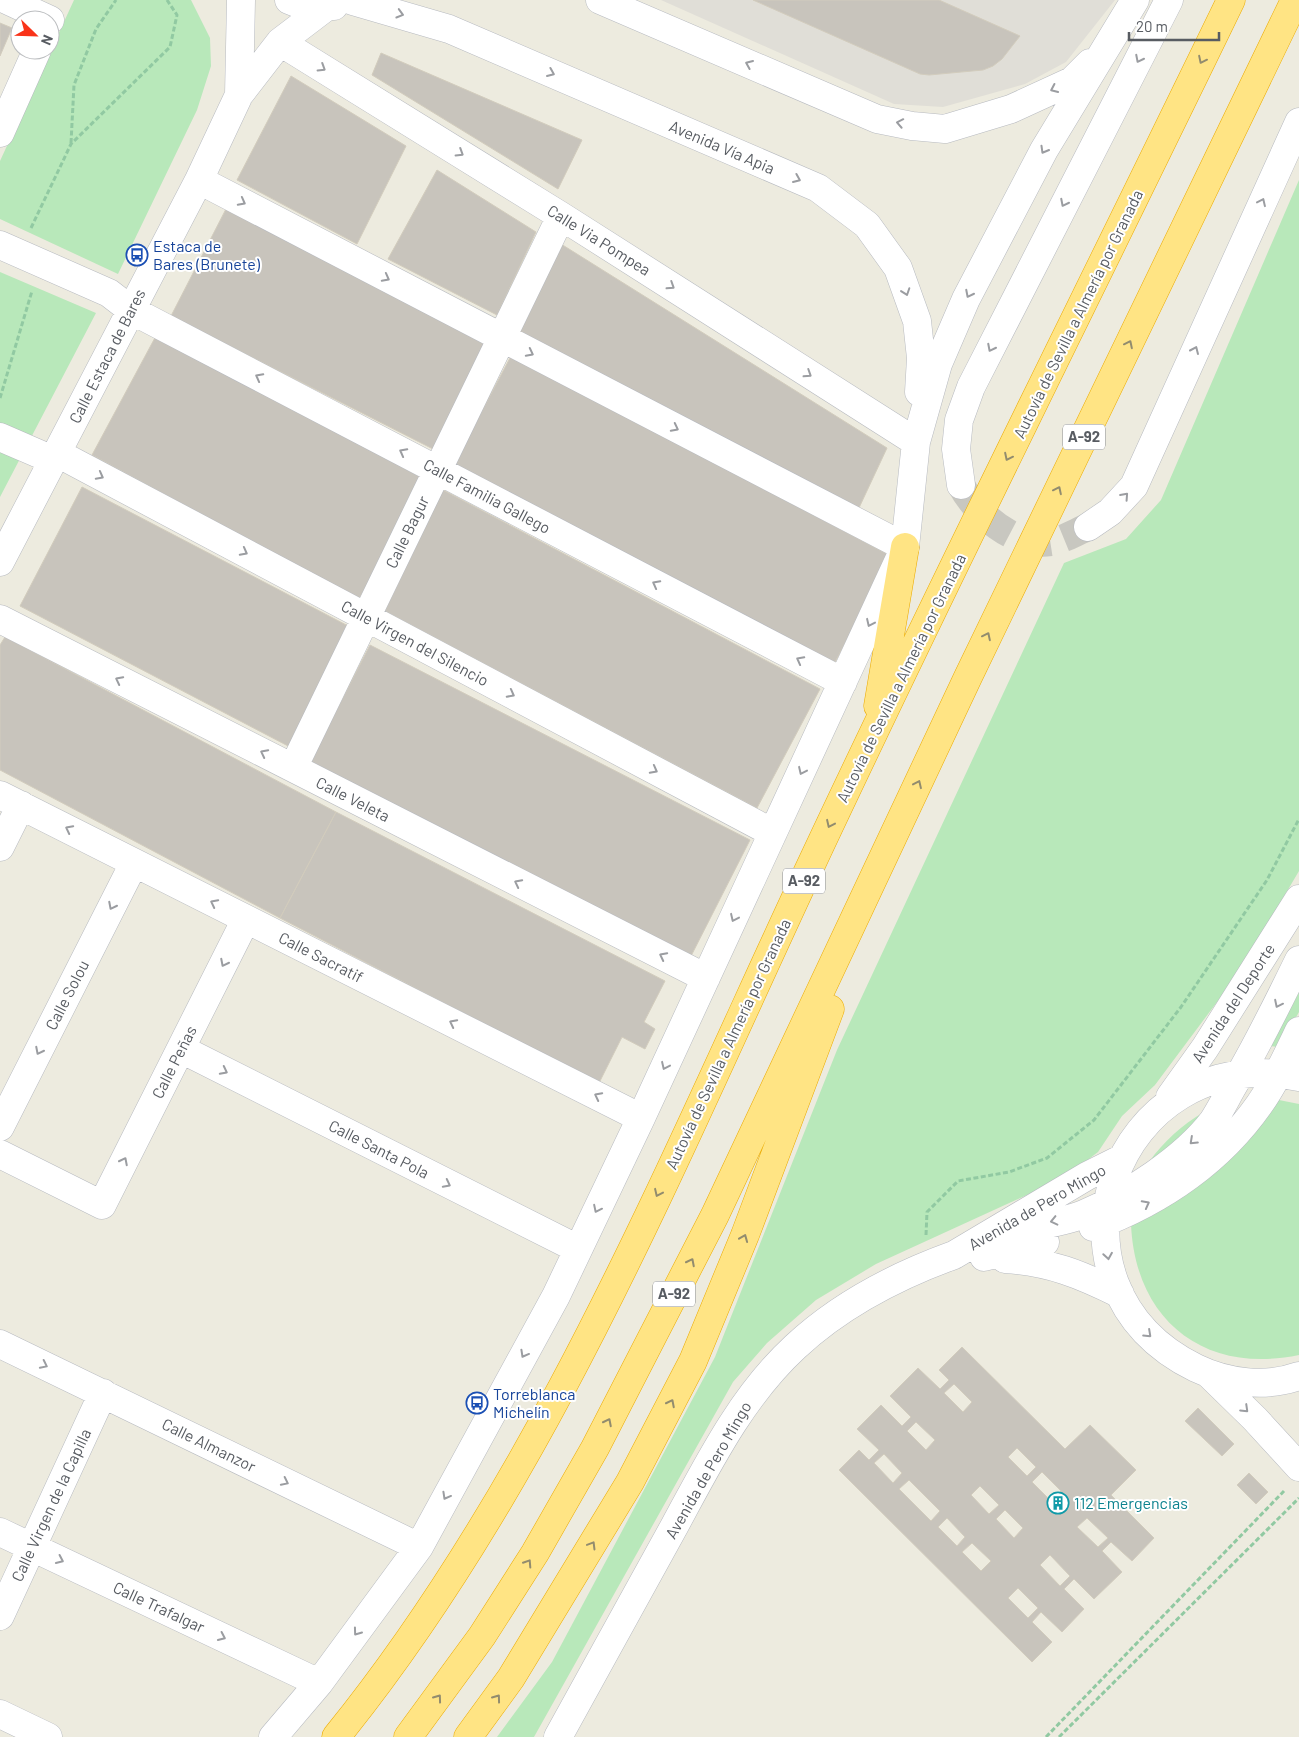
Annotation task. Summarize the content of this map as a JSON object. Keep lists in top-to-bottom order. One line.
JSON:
{"streets":{"highway":["Autovía de Sevilla a Almería por Granada","A-92"],"street":["Avenida Vía Apia","Calle Via Pompea","Calle Estaca de Bares","Calle Familia Gallego","Calle Bagur","Calle Virgen del Silencio","Calle Veleta","Calle Sacratif","Calle Solou","Avenida del Deporte","Calle Peñas","Calle Santa Pola","Avenida de Pero Mingo","Calle Almanzor","Calle Virgen de la Capilla","Calle Trafalgar"]},"crossings":[["Avenida Vía Apia","Calle Via Pompea"],["Calle Via Pompea","Calle Estaca de Bares"],["Calle Via Pompea","Calle Bagur"],["Calle Estaca de Bares","Calle Familia Gallego"],["Calle Estaca de Bares","Calle Virgen del Silencio"],["Calle Familia Gallego","Calle Bagur"],["Calle Bagur","Calle Virgen del Silencio"],["Calle Bagur","Calle Veleta"],["Calle Sacratif","Calle Solou"],["Calle Sacratif","Calle Peñas"],["Avenida del Deporte","Avenida de Pero Mingo"],["Calle Peñas","Calle Santa Pola"],["Calle Almanzor","Calle Virgen de la Capilla"],["Calle Virgen de la Capilla","Calle Trafalgar"]],"one_way":["Avenida Vía Apia","Calle Virgen del Silencio","Calle Veleta","Calle Sacratif","Calle Solou","Calle Santa Pola","Calle Almanzor","Calle Trafalgar"],"places":{"bus stop":["Estaca de Bares (Brunete)","Torreblanca Michelín"],"building":["112 Emergencias"]},"scale_bar":"20 m","north":"bottom right"}
